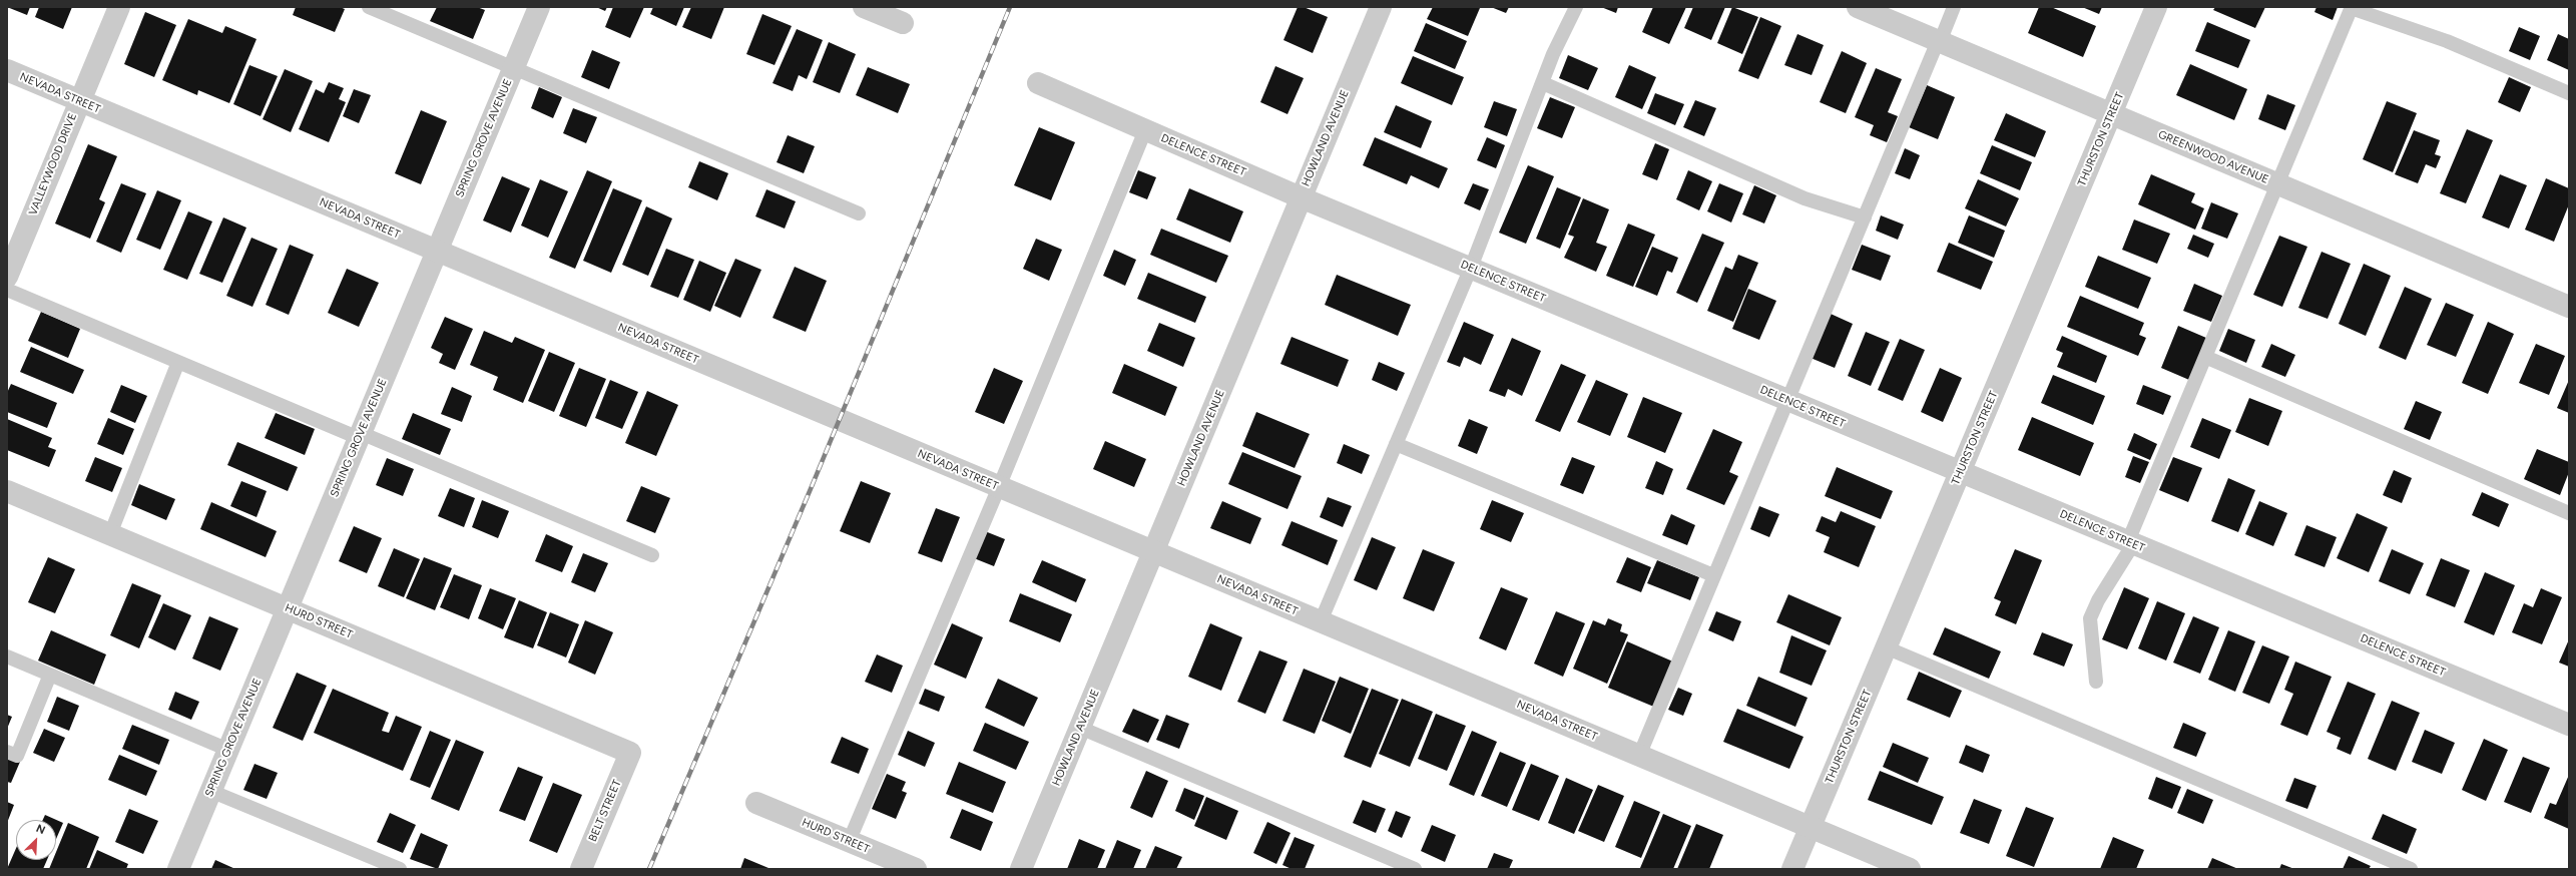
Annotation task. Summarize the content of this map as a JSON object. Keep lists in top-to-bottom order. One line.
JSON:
{"streets":{"street":["NEVADA STREET","SPRING GROVE AVENUE","HOWLAND AVENUE","THURSTON STREET","DELENCE STREET","GREENWOOD AVENUE","VALLEYWOOD DRIVE","HURD STREET","BELT STREET"]},"crossings":[["NEVADA STREET","SPRING GROVE AVENUE"],["NEVADA STREET","HOWLAND AVENUE"],["NEVADA STREET","THURSTON STREET"],["NEVADA STREET","VALLEYWOOD DRIVE"],["SPRING GROVE AVENUE","HURD STREET"],["HOWLAND AVENUE","DELENCE STREET"],["THURSTON STREET","DELENCE STREET"],["THURSTON STREET","GREENWOOD AVENUE"],["HURD STREET","BELT STREET"]],"north":"top right"}
